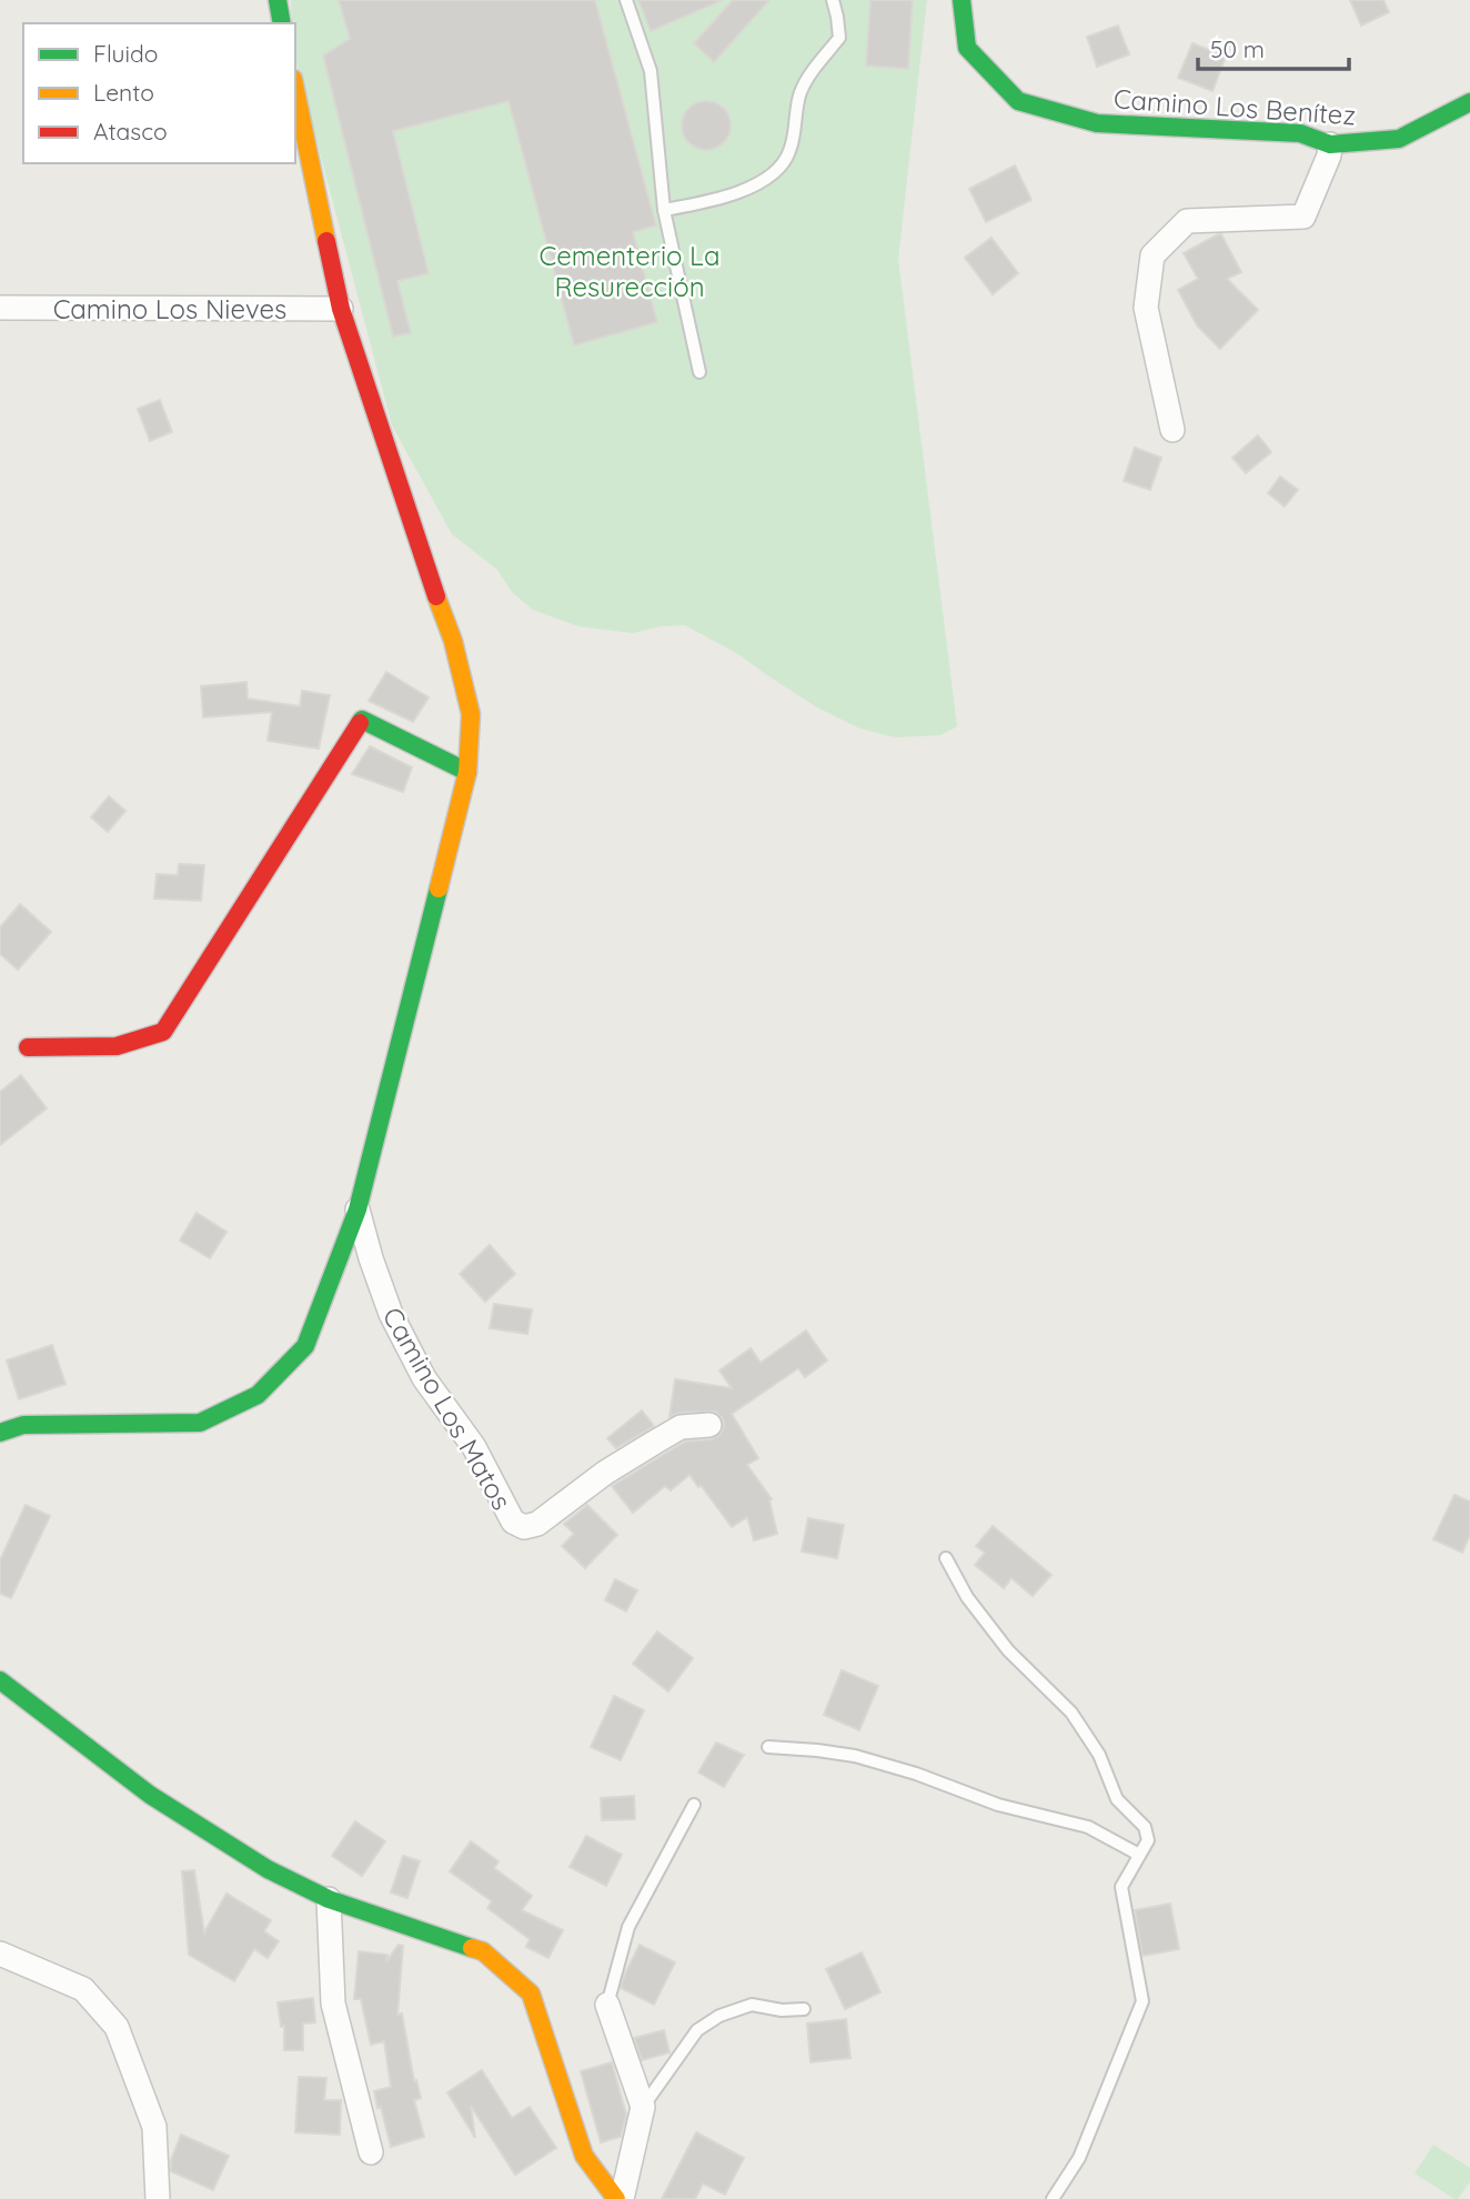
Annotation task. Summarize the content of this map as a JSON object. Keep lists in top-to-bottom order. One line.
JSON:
{"streets":{"street":["Camino Los Benítez","Camino Los Nieves","Camino Los Matos"]},"parks":["Cementerio La Resurección"],"legend":["Fluido","Lento","Atasco"],"scale_bar":"50 m"}
